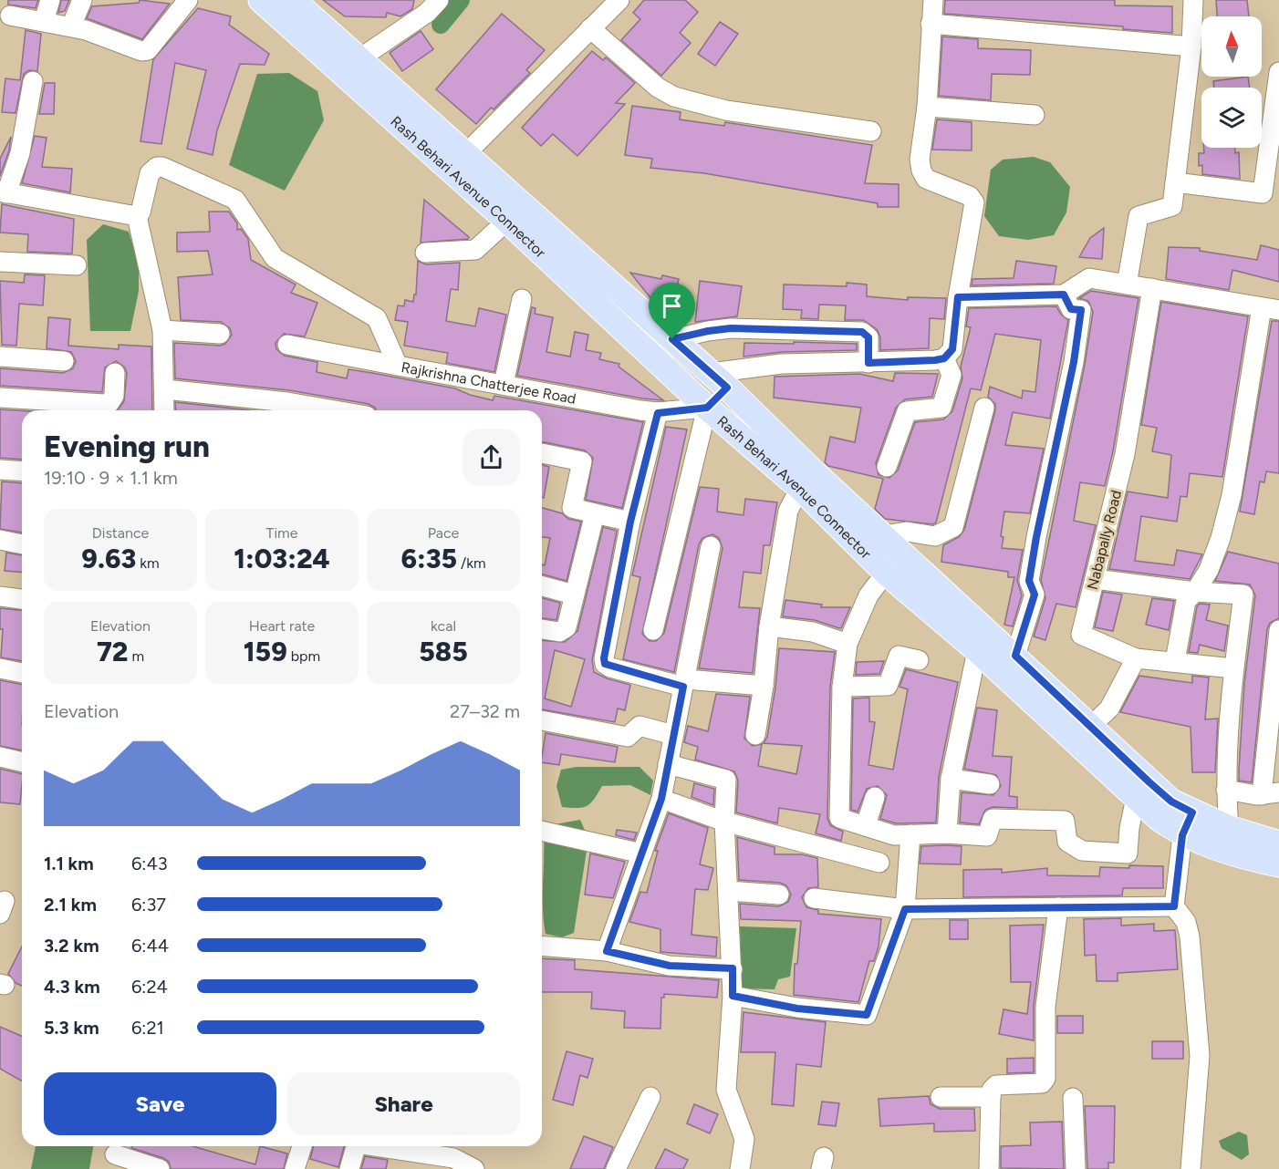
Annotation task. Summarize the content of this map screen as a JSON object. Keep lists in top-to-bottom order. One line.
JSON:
{"streets":{"main road":["Rash Behari Avenue Connector"],"street":["Rajkrishna Chatterjee Road","Nabapally Road"]},"crossings":[["Rash Behari Avenue Connector","Rajkrishna Chatterjee Road"]],"north":"top","page":{"heading":["Evening run","19:10 · 9 × 1.1 km"],"stats":[["Distance","9.63 km"],["Time","1:03:24"],["Pace","6:35 /km"],["Elevation","72 m"],["Heart rate","159 bpm"],["kcal","585"]],"chart":["Elevation","27–32 m"],"list":[{"name":"1.1 km","note":"6:43"},{"name":"2.1 km","note":"6:37"},{"name":"3.2 km","note":"6:44"},{"name":"4.3 km","note":"6:24"},{"name":"5.3 km","note":"6:21"}],"buttons":["Save","Share"]}}
